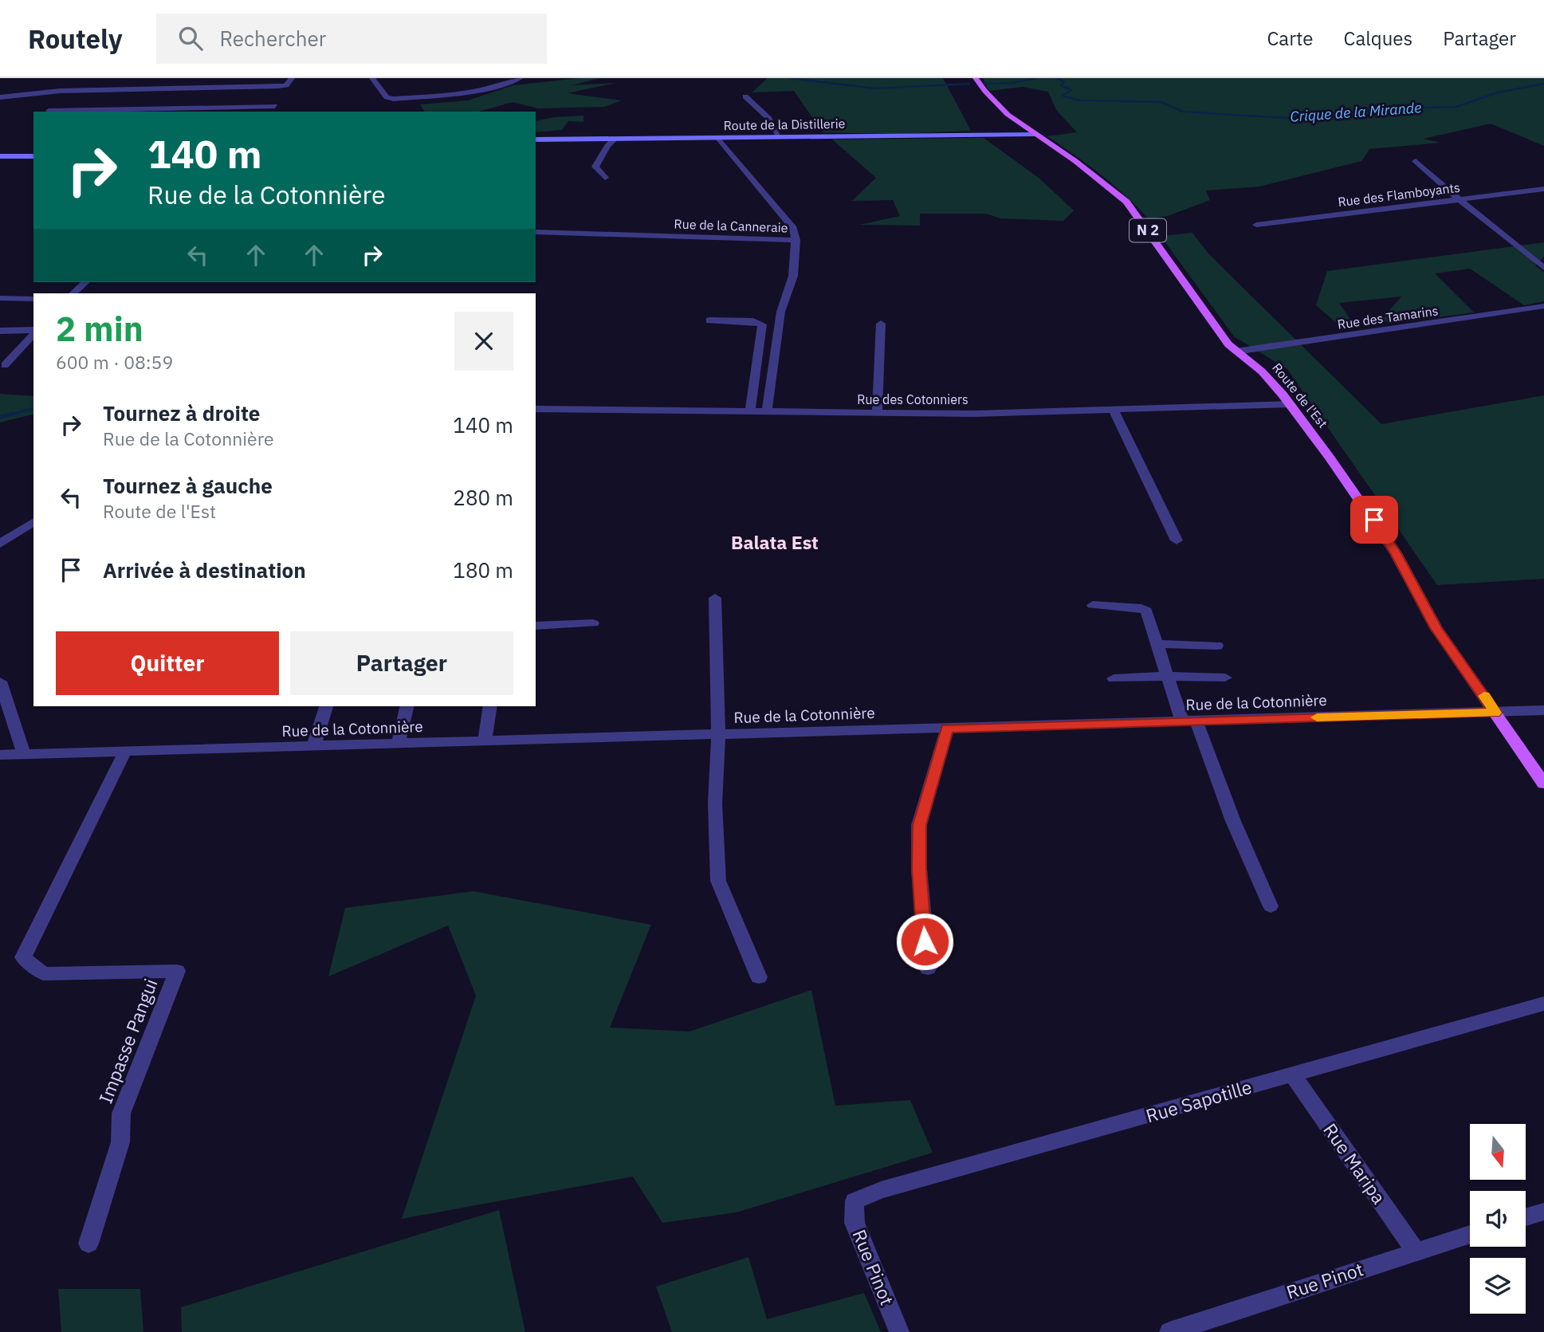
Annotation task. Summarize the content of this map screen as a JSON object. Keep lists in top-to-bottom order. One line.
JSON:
{"streets":{"main road":["N 2","Route de l'Est"],"street":["Route de la Distillerie","Rue des Flamboyants","Rue de la Canneraie","Rue des Tamarins","Rue des Cotonniers","Rue de la Cotonnière","Impasse Pangui","Rue Sapotille","Rue Maripa","Rue Pinot"]},"crossings":[["Route de la Distillerie","Rue de la Canneraie"],["Route de la Distillerie","Route de l'Est"],["Rue des Tamarins","Route de l'Est"],["Route de l'Est","Rue des Cotonniers"],["Route de l'Est","Rue de la Cotonnière"],["Rue de la Cotonnière","Impasse Pangui"],["Rue Sapotille","Rue Maripa"],["Rue Sapotille","Rue Pinot"],["Rue Maripa","Rue Pinot"]],"districts":["Balata Est"],"water":["Crique de la Mirande"],"north":"bottom","page":{"header":"Routely","search":"Rechercher","nav":["Carte","Calques","Partager"],"turn":["140 m","Rue de la Cotonnière"],"heading":["2 min","600 m · 08:59"],"list":[{"name":"Tournez à droite","note":"Rue de la Cotonnière","value":"140 m"},{"name":"Tournez à gauche","note":"Route de l'Est","value":"280 m"},{"name":"Arrivée à destination","value":"180 m"}],"buttons":["Quitter","Partager"]}}
